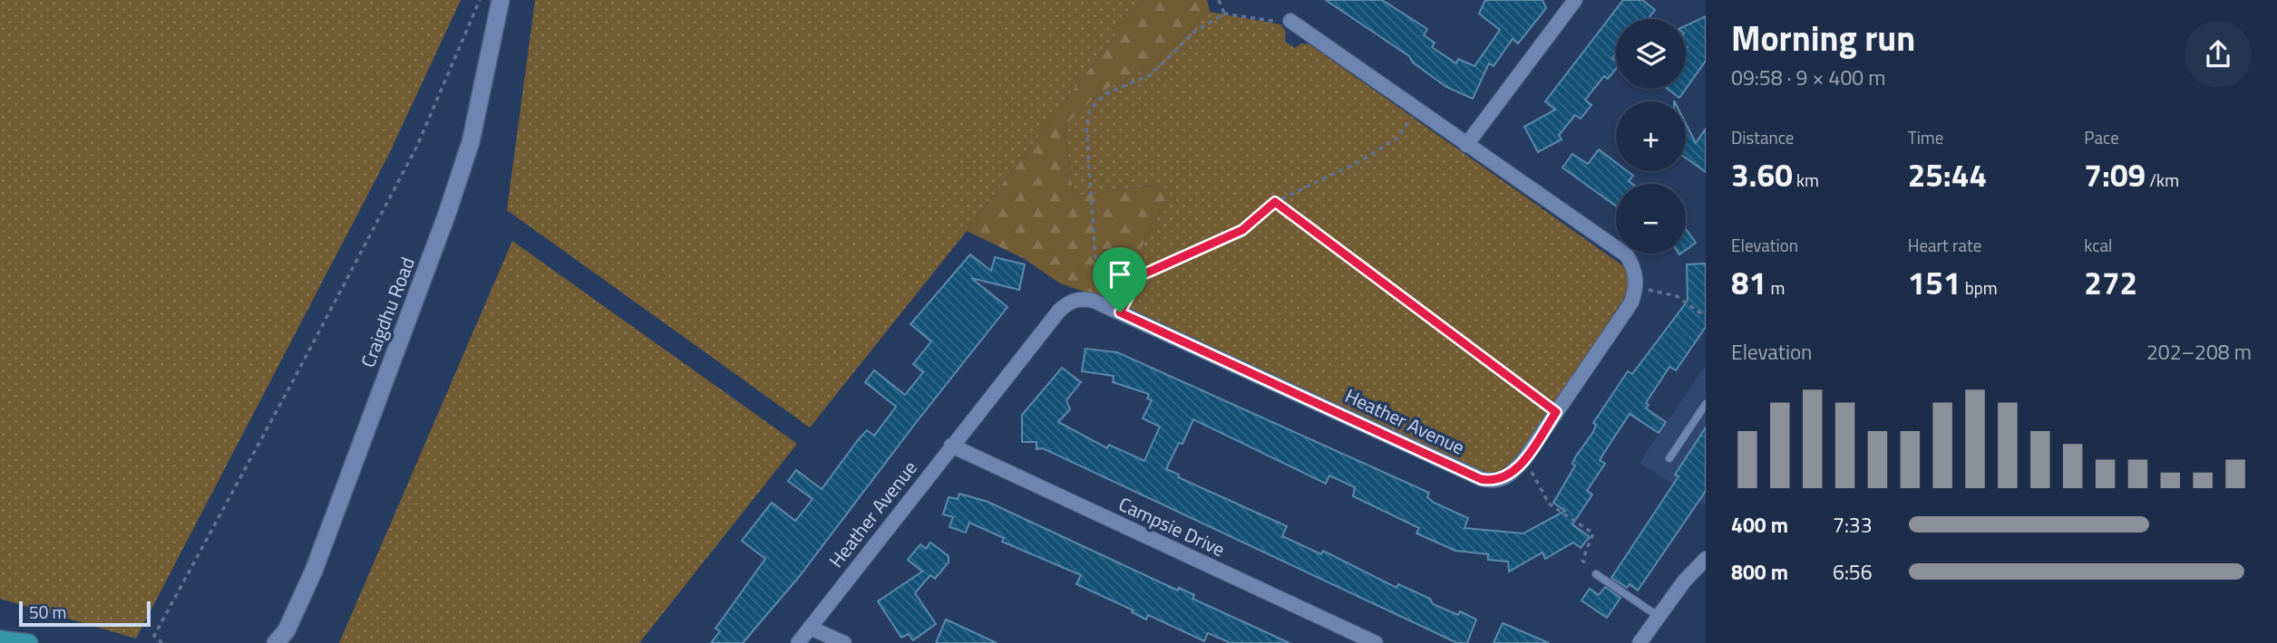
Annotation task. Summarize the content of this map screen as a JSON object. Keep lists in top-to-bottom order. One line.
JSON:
{"streets":{"main road":["Craigdhu Road"],"street":["Heather Avenue","Campsie Drive"]},"crossings":[["Heather Avenue","Campsie Drive"]],"scale_bar":"50 m","page":{"heading":["Morning run","09:58 · 9 × 400 m"],"map_buttons":["+","−"],"stats":[["Distance","3.60 km"],["Time","25:44"],["Pace","7:09 /km"],["Elevation","81 m"],["Heart rate","151 bpm"],["kcal","272"]],"chart":["Elevation","202–208 m"],"list":[{"name":"400 m","note":"7:33"},{"name":"800 m","note":"6:56"}],"scale":"50 m"}}
